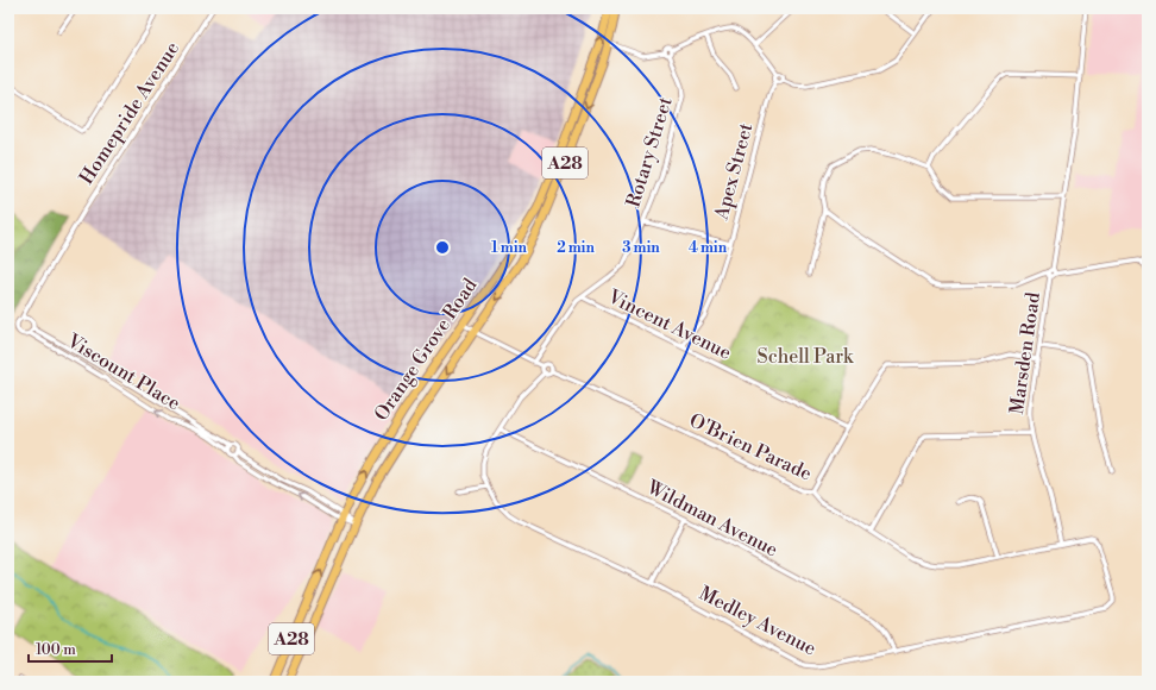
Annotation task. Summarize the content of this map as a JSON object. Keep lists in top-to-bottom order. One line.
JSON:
{"streets":{"highway":["A28","Orange Grove Road"],"street":["Homepride Avenue","Rotary Street","Apex Street","Vincent Avenue","Marsden Road","Viscount Place","O'Brien Parade","Wildman Avenue","Medley Avenue"]},"crossings":[["Homepride Avenue","Viscount Place"],["Rotary Street","Vincent Avenue"],["Apex Street","Vincent Avenue"],["Marsden Road","O'Brien Parade"],["O'Brien Parade","Medley Avenue"],["Wildman Avenue","Medley Avenue"]],"parks":["Schell Park"],"scale_bar":"100 m","rings":["1 min","2 min","3 min","4 min"]}
